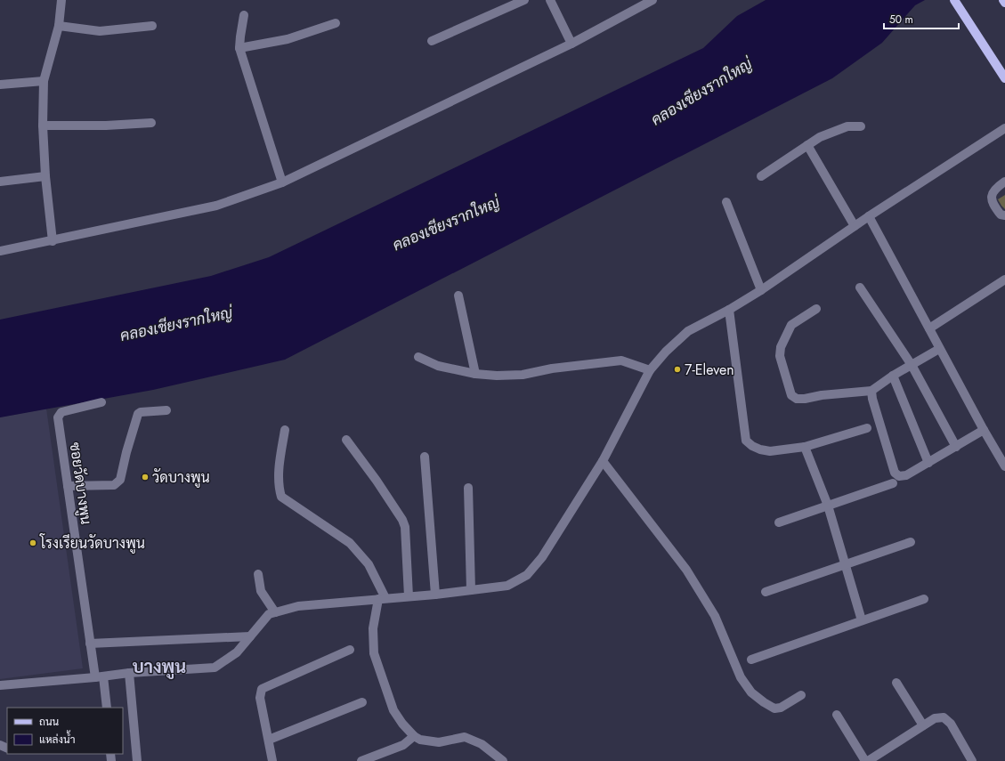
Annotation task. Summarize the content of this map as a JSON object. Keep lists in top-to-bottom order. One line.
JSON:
{"streets":{"street":["ซอยวัดบางพูน"]},"districts":["บางพูน"],"water":["คลองเชียงรากใหญ่"],"places":["7-Eleven","วัดบางพูน","โรงเรียนวัดบางพูน"],"legend":["ถนน","แหล่งน้ำ"],"scale_bar":"50 m"}
